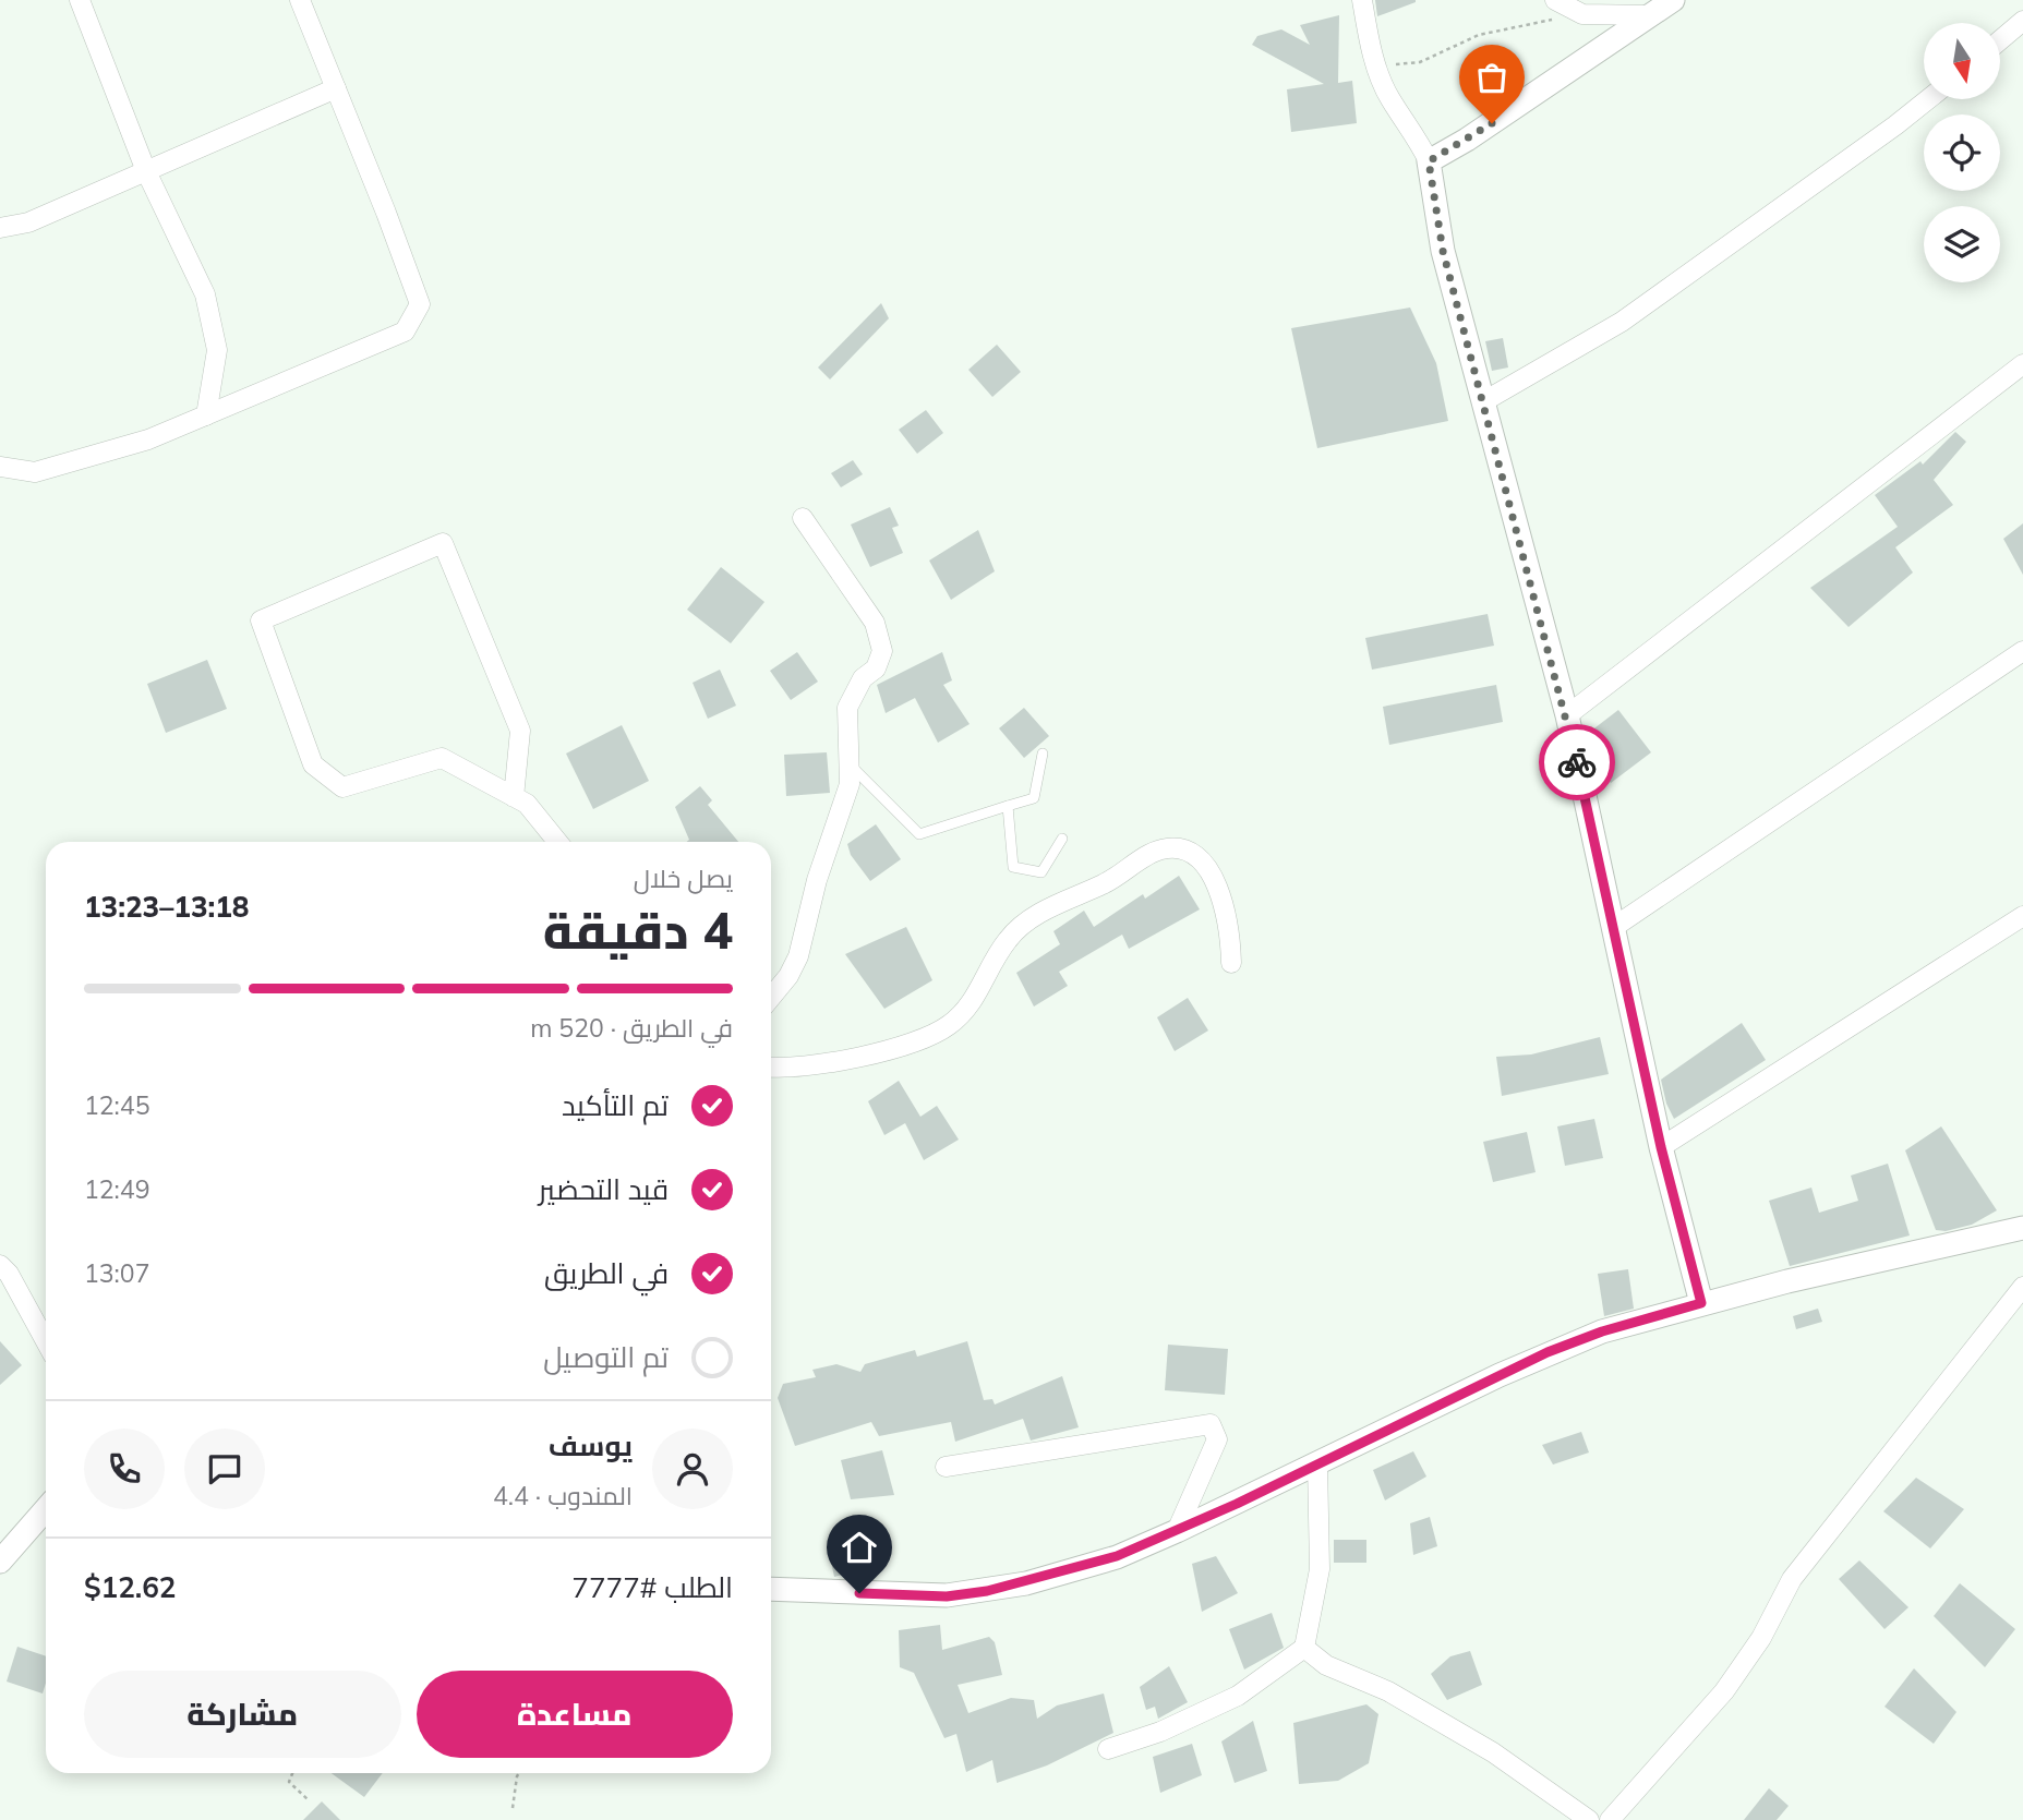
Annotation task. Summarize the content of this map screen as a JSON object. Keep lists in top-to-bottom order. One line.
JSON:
{"north":"bottom","page":{"heading":["4 دقيقة","يصل خلال","13:18–13:23"],"panel":["يوسف","المندوب · 4.4","الطلب #7777","$12.62"],"bar":"في الطريق · 520 m","list":[["تم التأكيد","12:45"],["قيد التحضير","12:49"],["في الطريق","13:07"],"تم التوصيل"],"buttons":["مساعدة","مشاركة"]}}
